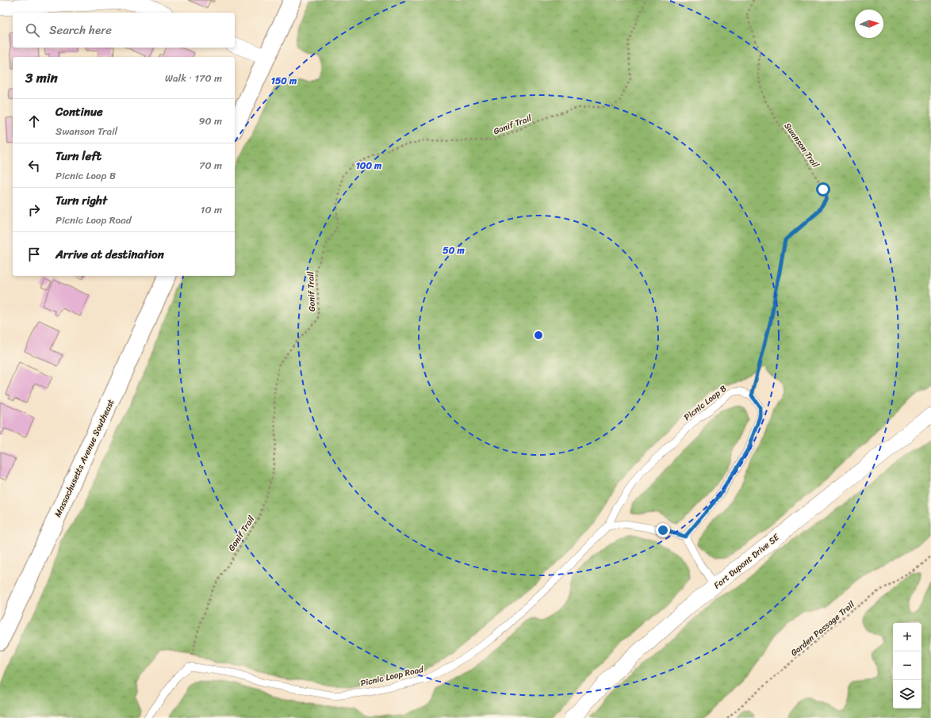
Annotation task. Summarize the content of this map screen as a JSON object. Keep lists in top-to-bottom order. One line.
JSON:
{"streets":{"street":["Massachusetts Avenue Southeast","Fort Dupont Drive SE"],"lane":["Picnic Loop B","Picnic Loop Road"],"path":["Gonif Trail","Swanson Trail","Garden Passage Trail"]},"crossings":[["Gonif Trail","Picnic Loop Road"],["Swanson Trail","Picnic Loop B"],["Picnic Loop B","Picnic Loop Road"]],"north":"right","page":{"search":"Search here","heading":["3 min","Walk · 170 m"],"list":[["Continue","Swanson Trail","90 m"],["Turn left","Picnic Loop B","70 m"],["Turn right","Picnic Loop Road","10 m"],"Arrive at destination"],"map_buttons":["+","−"]},"rings":["150 m","100 m","50 m"]}
